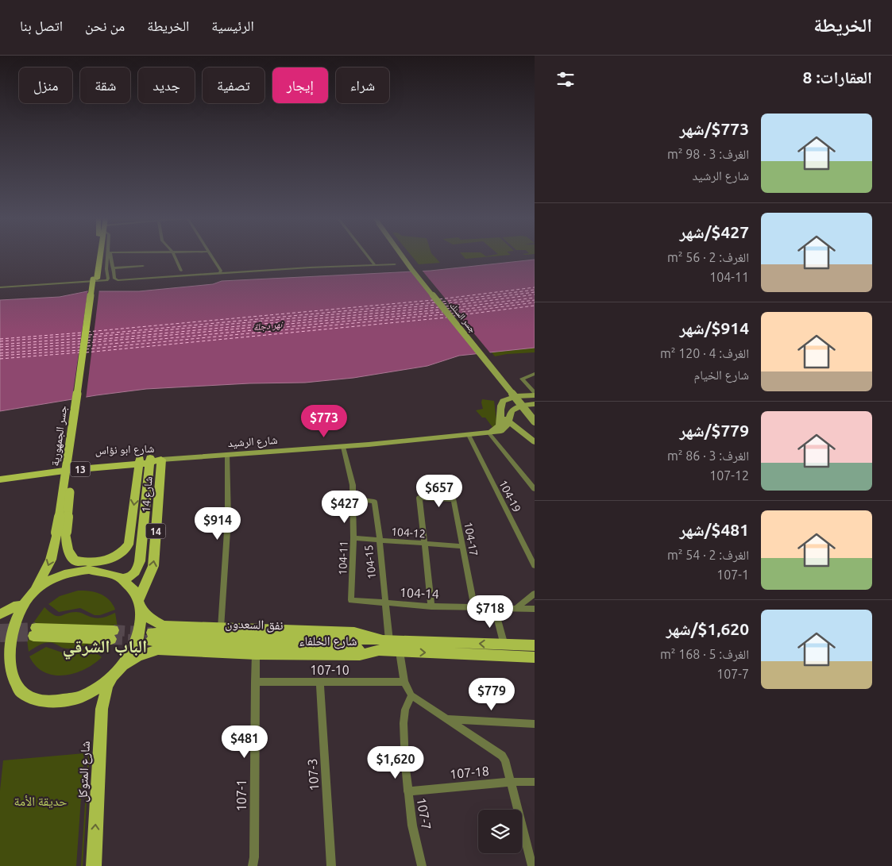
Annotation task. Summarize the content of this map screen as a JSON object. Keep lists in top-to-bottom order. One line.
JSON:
{"streets":{"main road":["جسر السنك","جسر الجمهورية","شارع الرشيد","شارع ابو نؤاس","13","شارع 14","14","نفق السعدون","شارع الخلفاء","شارع المتوكل"],"street":["104-19","104-12","104-17","104-11","104-15","104-14","107-10","107-18","107-3","107-1","107-7"]},"crossings":[["جسر الجمهورية","شارع 14"],["جسر الجمهورية","شارع الخلفاء"],["جسر الجمهورية","شارع المتوكل"],["شارع الرشيد","شارع ابو نؤاس"],["شارع الرشيد","شارع 14"],["شارع الرشيد","104-19"],["شارع الرشيد","104-11"],["شارع ابو نؤاس","شارع 14"],["شارع 14","شارع الخلفاء"],["شارع 14","شارع المتوكل"],["104-12","104-17"],["104-12","104-11"],["104-12","104-15"],["104-17","104-14"],["104-11","104-15"],["104-11","104-14"],["104-15","104-14"],["104-15","نفق السعدون"],["104-15","شارع الخلفاء"],["نفق السعدون","شارع الخلفاء"],["شارع الخلفاء","شارع المتوكل"],["شارع الخلفاء","107-1"],["107-10","107-3"],["107-10","107-1"],["107-18","107-7"]],"one_way":["شارع المتوكل"],"districts":["الباب الشرقي"],"water":["نهر دجلة"],"parks":["حديقة الأمة"],"page":{"header":"الخريطة","nav":["الرئيسية","الخريطة","من نحن","اتصل بنا"],"heading":"العقارات: 8","chip":["شراء","إيجار","تصفية","جديد","شقة","منزل"],"list":[{"name":"$773/شهر","note":"الغرف: 3 · 98 m² · شارع الرشيد"},{"name":"$427/شهر","note":"الغرف: 2 · 56 m² · 104-11"},{"name":"$914/شهر","note":"الغرف: 4 · 120 m² · شارع الخيام"},{"name":"$779/شهر","note":"الغرف: 3 · 86 m² · 107-12"},{"name":"$481/شهر","note":"الغرف: 2 · 54 m² · 107-1"},{"name":"$1,620/شهر","note":"الغرف: 5 · 168 m² · 107-7"}],"price":["$773","$657","$427","$914","$718","$779","$481","$1,620"]}}
